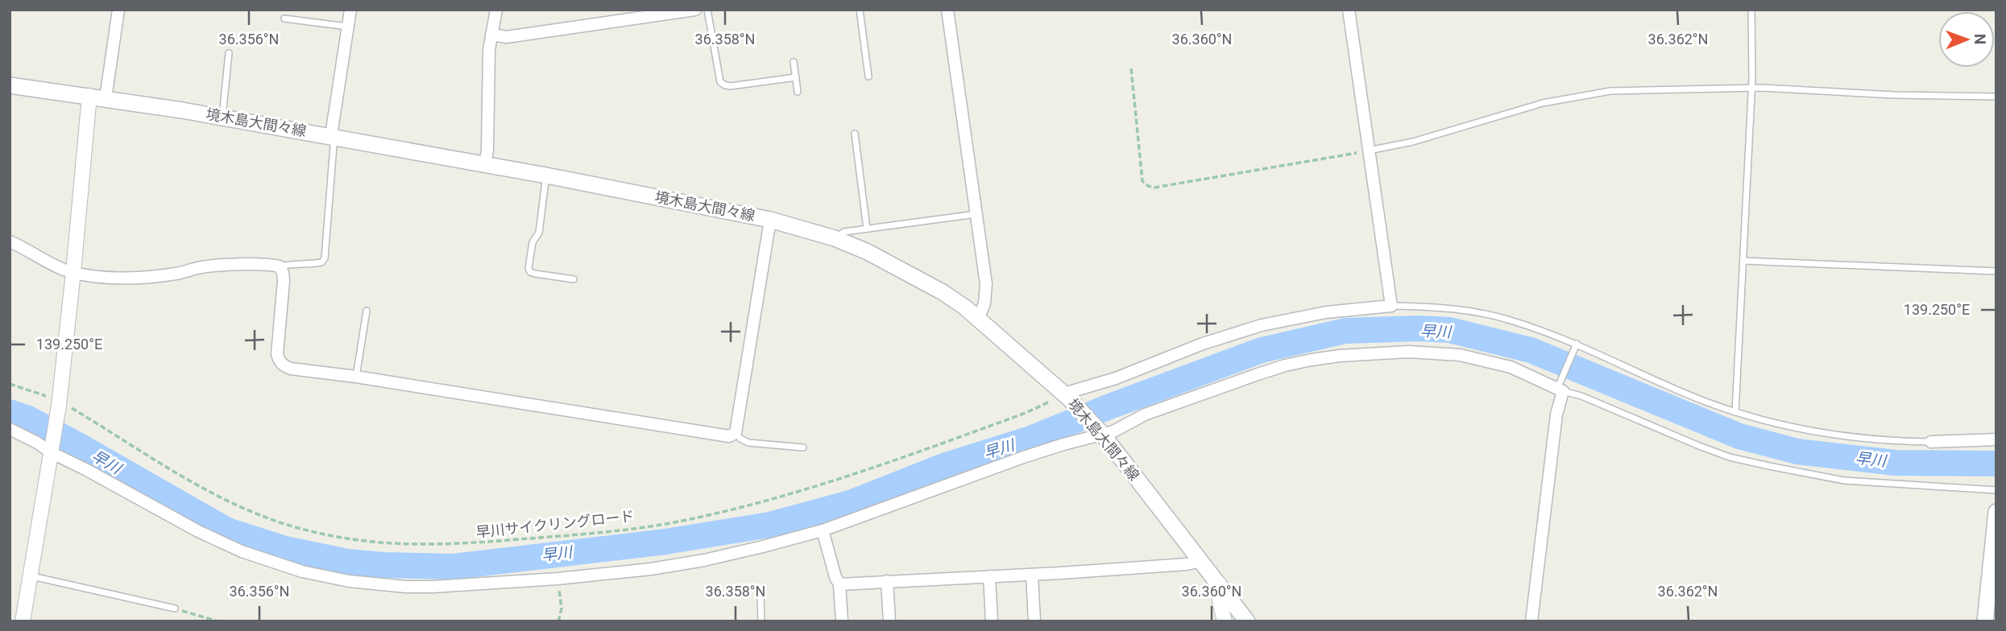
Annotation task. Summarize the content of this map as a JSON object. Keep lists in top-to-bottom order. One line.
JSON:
{"streets":{"main road":["境木島大間々線"],"path":["早川サイクリングロード"]},"crossings":[["境木島大間々線","早川サイクリングロード"]],"water":["早川"],"north":"right","coordinates":["36.356°N","36.358°N","36.360°N","36.362°N","139.250°E"]}
